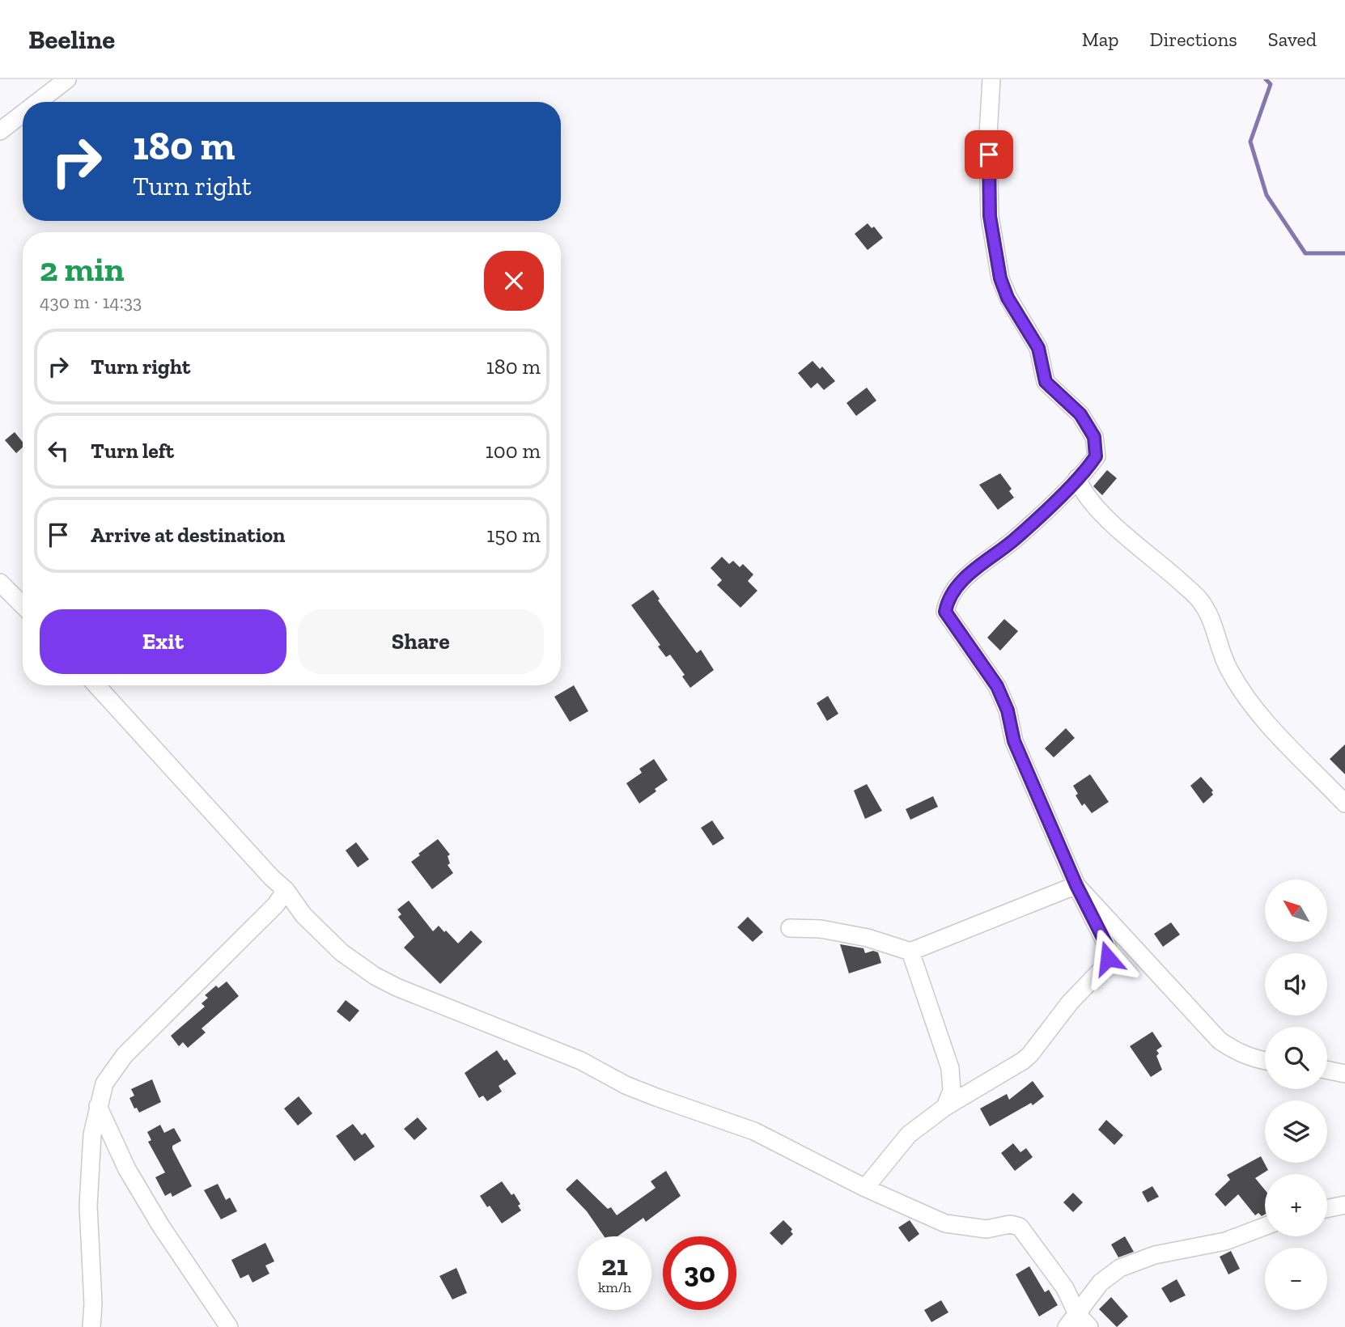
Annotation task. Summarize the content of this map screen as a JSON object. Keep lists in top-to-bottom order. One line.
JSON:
{"north":"top left","page":{"header":"Beeline","nav":["Map","Directions","Saved"],"turn":["180 m","Turn right"],"heading":["2 min","430 m · 14:33"],"list":[{"name":"Turn right","value":"180 m"},{"name":"Turn left","value":"100 m"},{"name":"Arrive at destination","value":"150 m"}],"buttons":["Exit","Share"],"map_buttons":["+","−"],"speed":"21 km/h","limit":"30"}}
